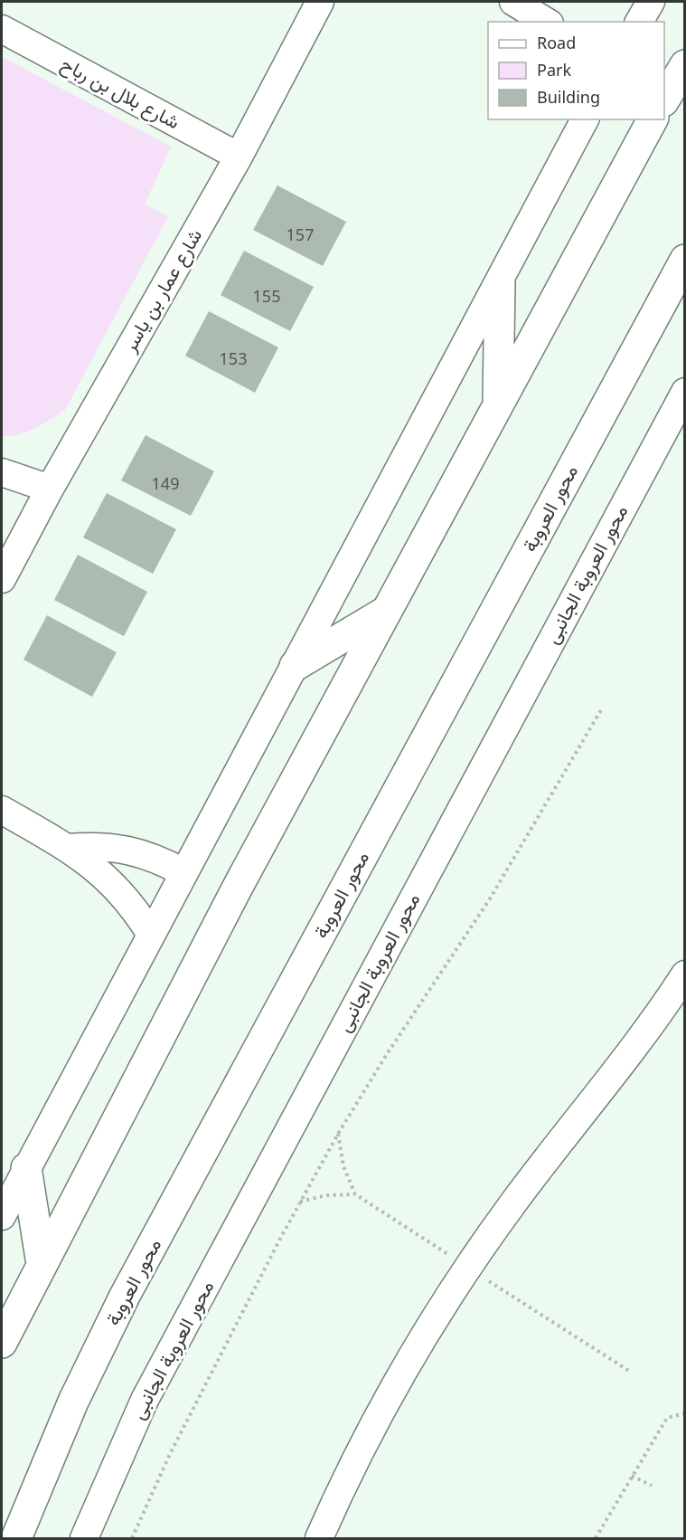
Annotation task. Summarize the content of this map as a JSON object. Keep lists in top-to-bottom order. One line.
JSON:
{"streets":{"main road":["محور العروبة"],"street":["شارع بلال بن رباح","شارع عمار بن ياسر","محور العروبة الجانبى"]},"crossings":[["شارع بلال بن رباح","شارع عمار بن ياسر"]],"house_numbers":["157","155","153","149"],"legend":["Road","Park","Building"]}
